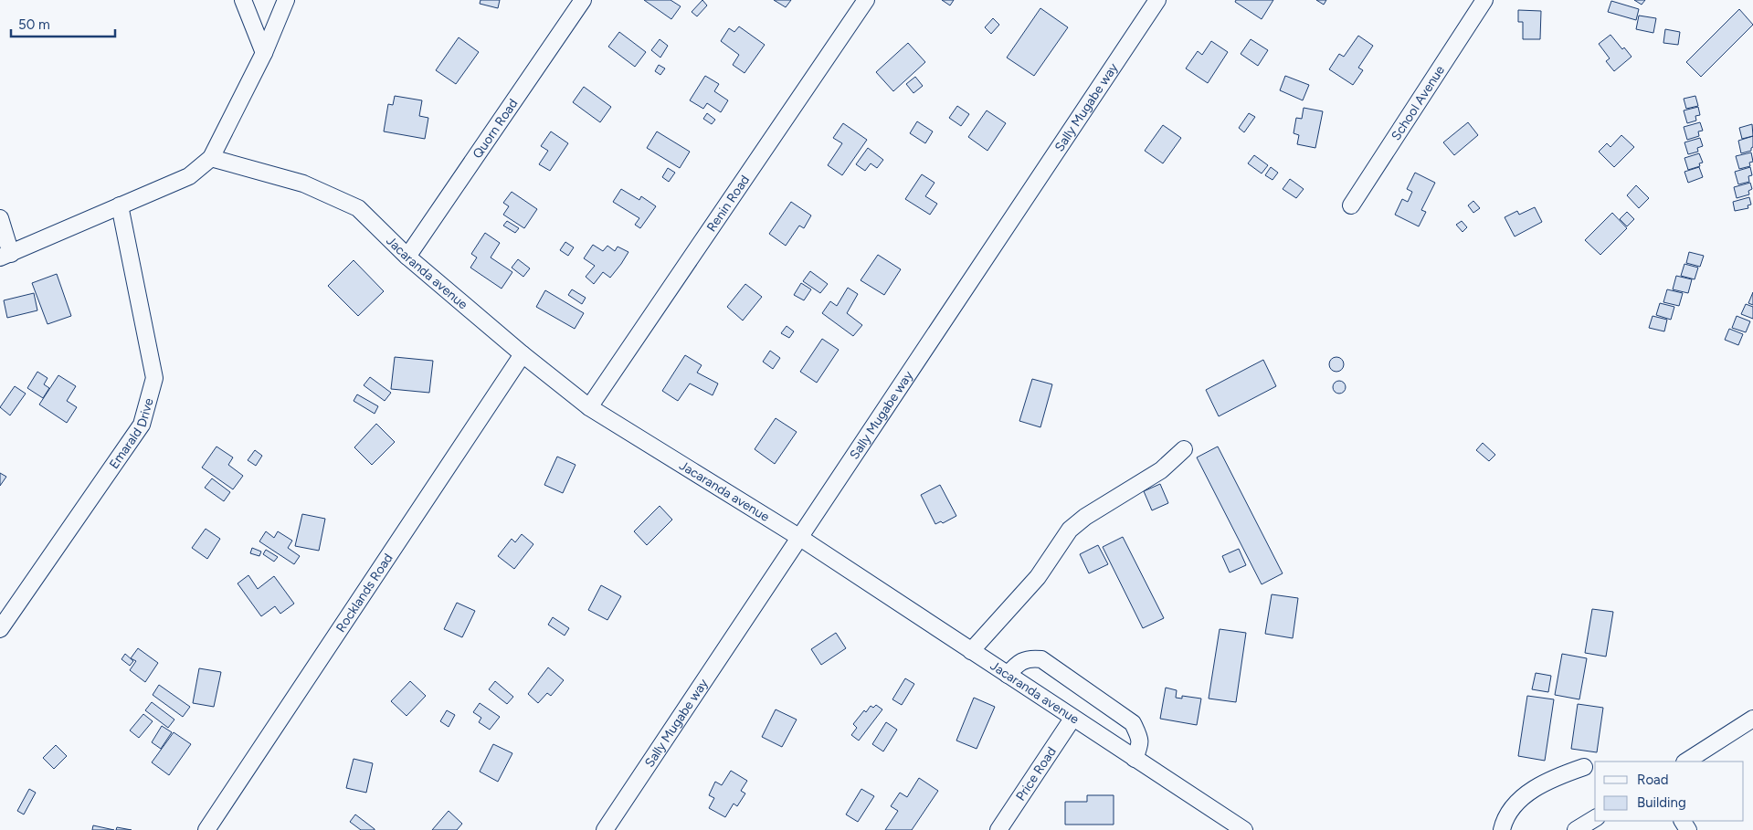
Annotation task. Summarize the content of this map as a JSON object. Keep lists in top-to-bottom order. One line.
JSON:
{"streets":{"street":["School Avenue","Sally Mugabe way","Quorn Road","Renin Road","Jacaranda avenue","Emarald Drive","Rocklands Road","Price Road"]},"crossings":[["Sally Mugabe way","Jacaranda avenue"],["Quorn Road","Jacaranda avenue"],["Renin Road","Jacaranda avenue"],["Jacaranda avenue","Rocklands Road"],["Jacaranda avenue","Price Road"]],"legend":["Road","Building"],"scale_bar":"50 m"}
